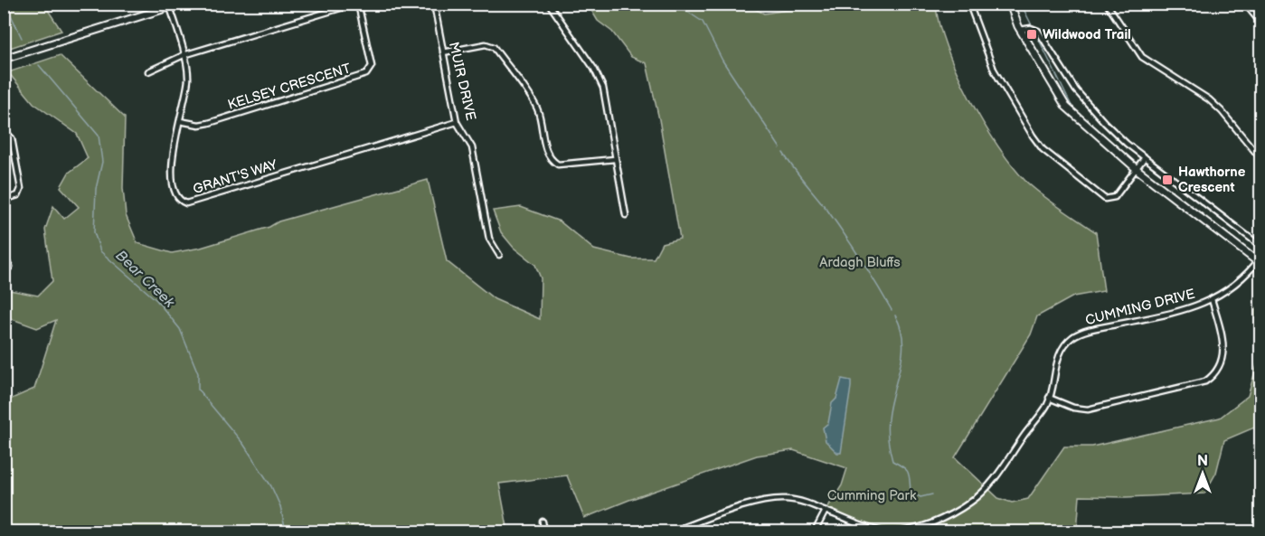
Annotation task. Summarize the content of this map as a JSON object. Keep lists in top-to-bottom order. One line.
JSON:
{"streets":{"street":["MUIR DRIVE","KELSEY CRESCENT","GRANT'S WAY","CUMMING DRIVE"]},"crossings":[["MUIR DRIVE","GRANT'S WAY"],["KELSEY CRESCENT","GRANT'S WAY"]],"water":["Bear Creek"],"parks":["Ardagh Bluffs","Cumming Park"],"places":{"transit":["Wildwood Trail","Hawthorne Crescent"]},"north":"top"}
